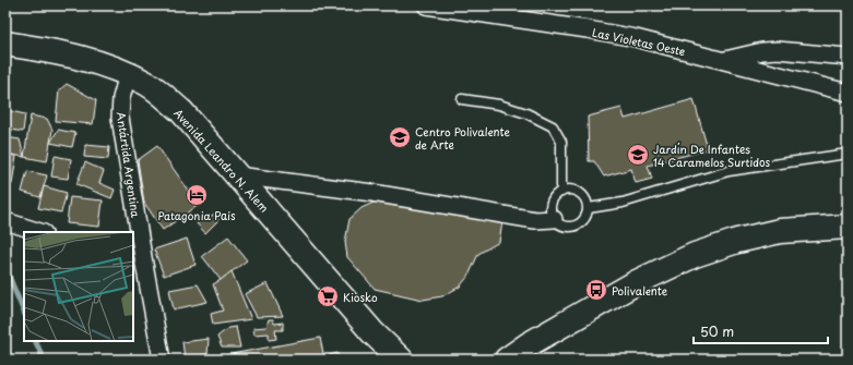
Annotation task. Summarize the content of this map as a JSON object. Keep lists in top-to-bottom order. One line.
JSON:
{"streets":{"highway":["Avenida Leandro N. Alem"],"street":["Las Violetas Oeste","Antártida Argentina"]},"crossings":[["Avenida Leandro N. Alem","Antártida Argentina"]],"places":{"school or university":["Centro Polivalente de Arte","Jardín De Infantes 14 Caramelos Surtidos"],"hotel":["Patagonia Pais"],"bus stop":["Polivalente"],"supermarket":["Kiosko"]},"scale_bar":"50 m"}
